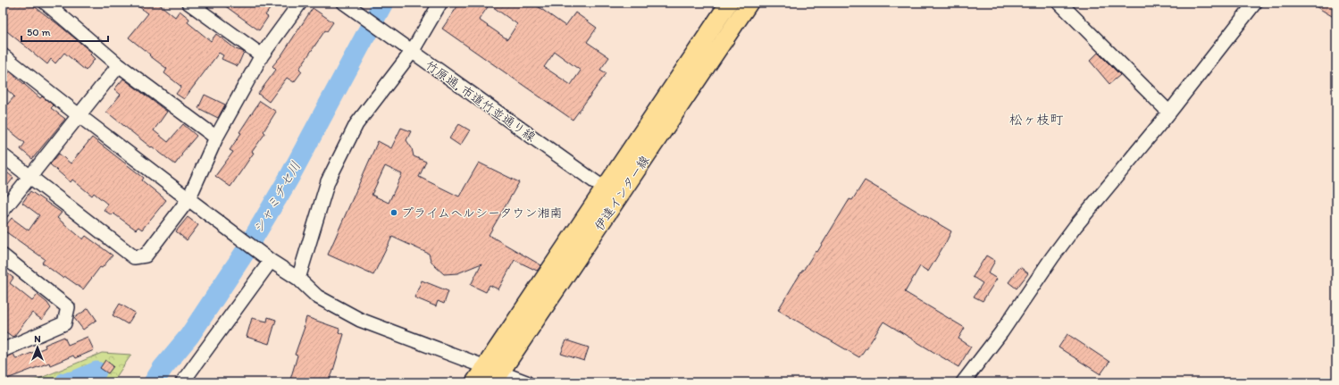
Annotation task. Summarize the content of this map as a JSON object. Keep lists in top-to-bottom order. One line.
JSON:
{"streets":{"main road":["伊達インター線"],"street":["竹原通, 市道竹並通り線"]},"crossings":[["竹原通, 市道竹並通り線","伊達インター線"]],"districts":["松ヶ枝町"],"water":["シャミチセ川"],"places":["プライムヘルシータウン湘南"],"scale_bar":"50 m","north":"top"}
